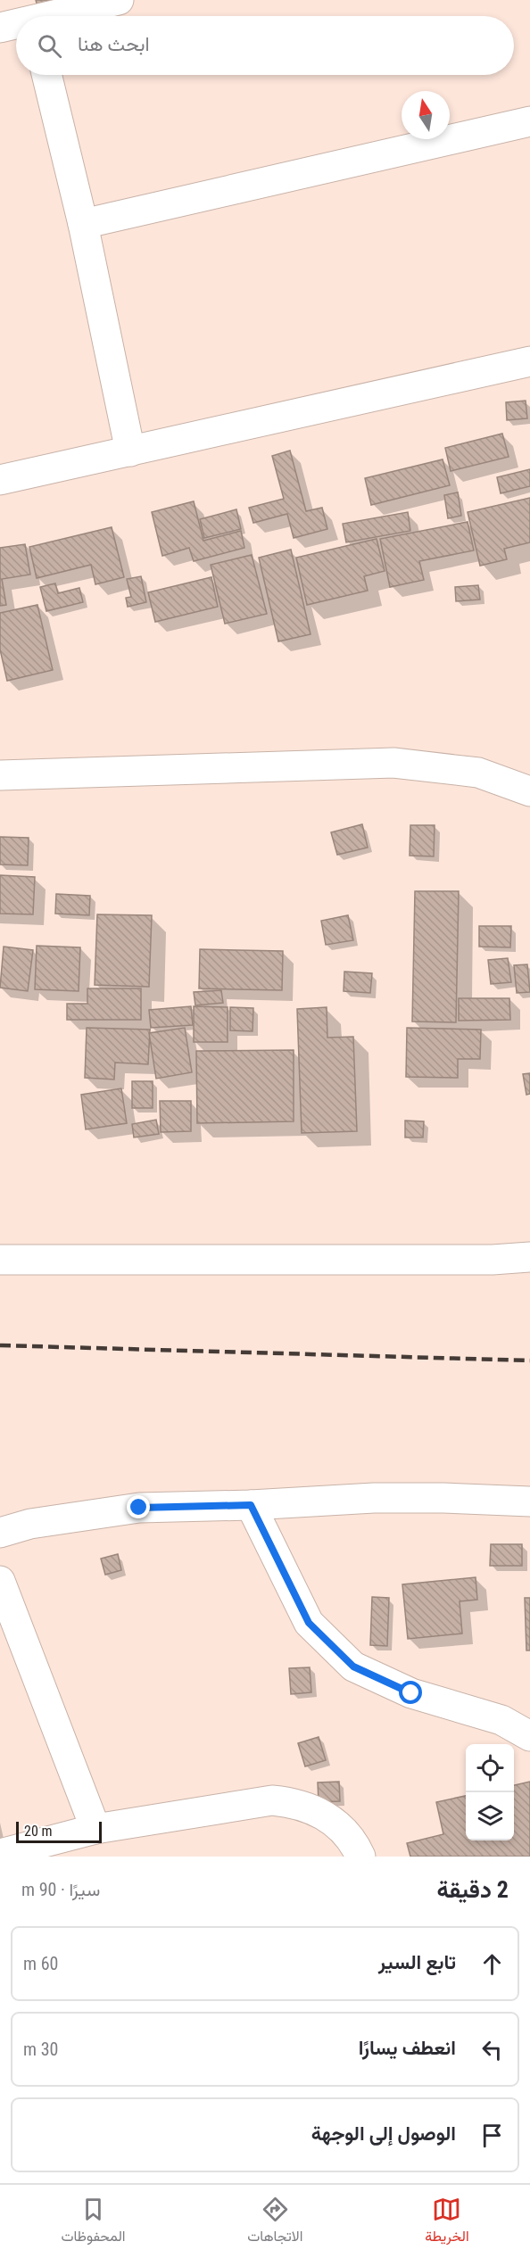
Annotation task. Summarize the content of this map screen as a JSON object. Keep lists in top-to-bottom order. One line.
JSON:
{"scale_bar":"20 m","north":"top","page":{"search":"ابحث هنا","scale":"20 m","heading":["2 دقيقة","سيرًا · 90 m"],"list":[["تابع السير","60 m"],["انعطف يسارًا","30 m"],"الوصول إلى الوجهة"],"nav":["الخريطة","الاتجاهات","المحفوظات"]}}
